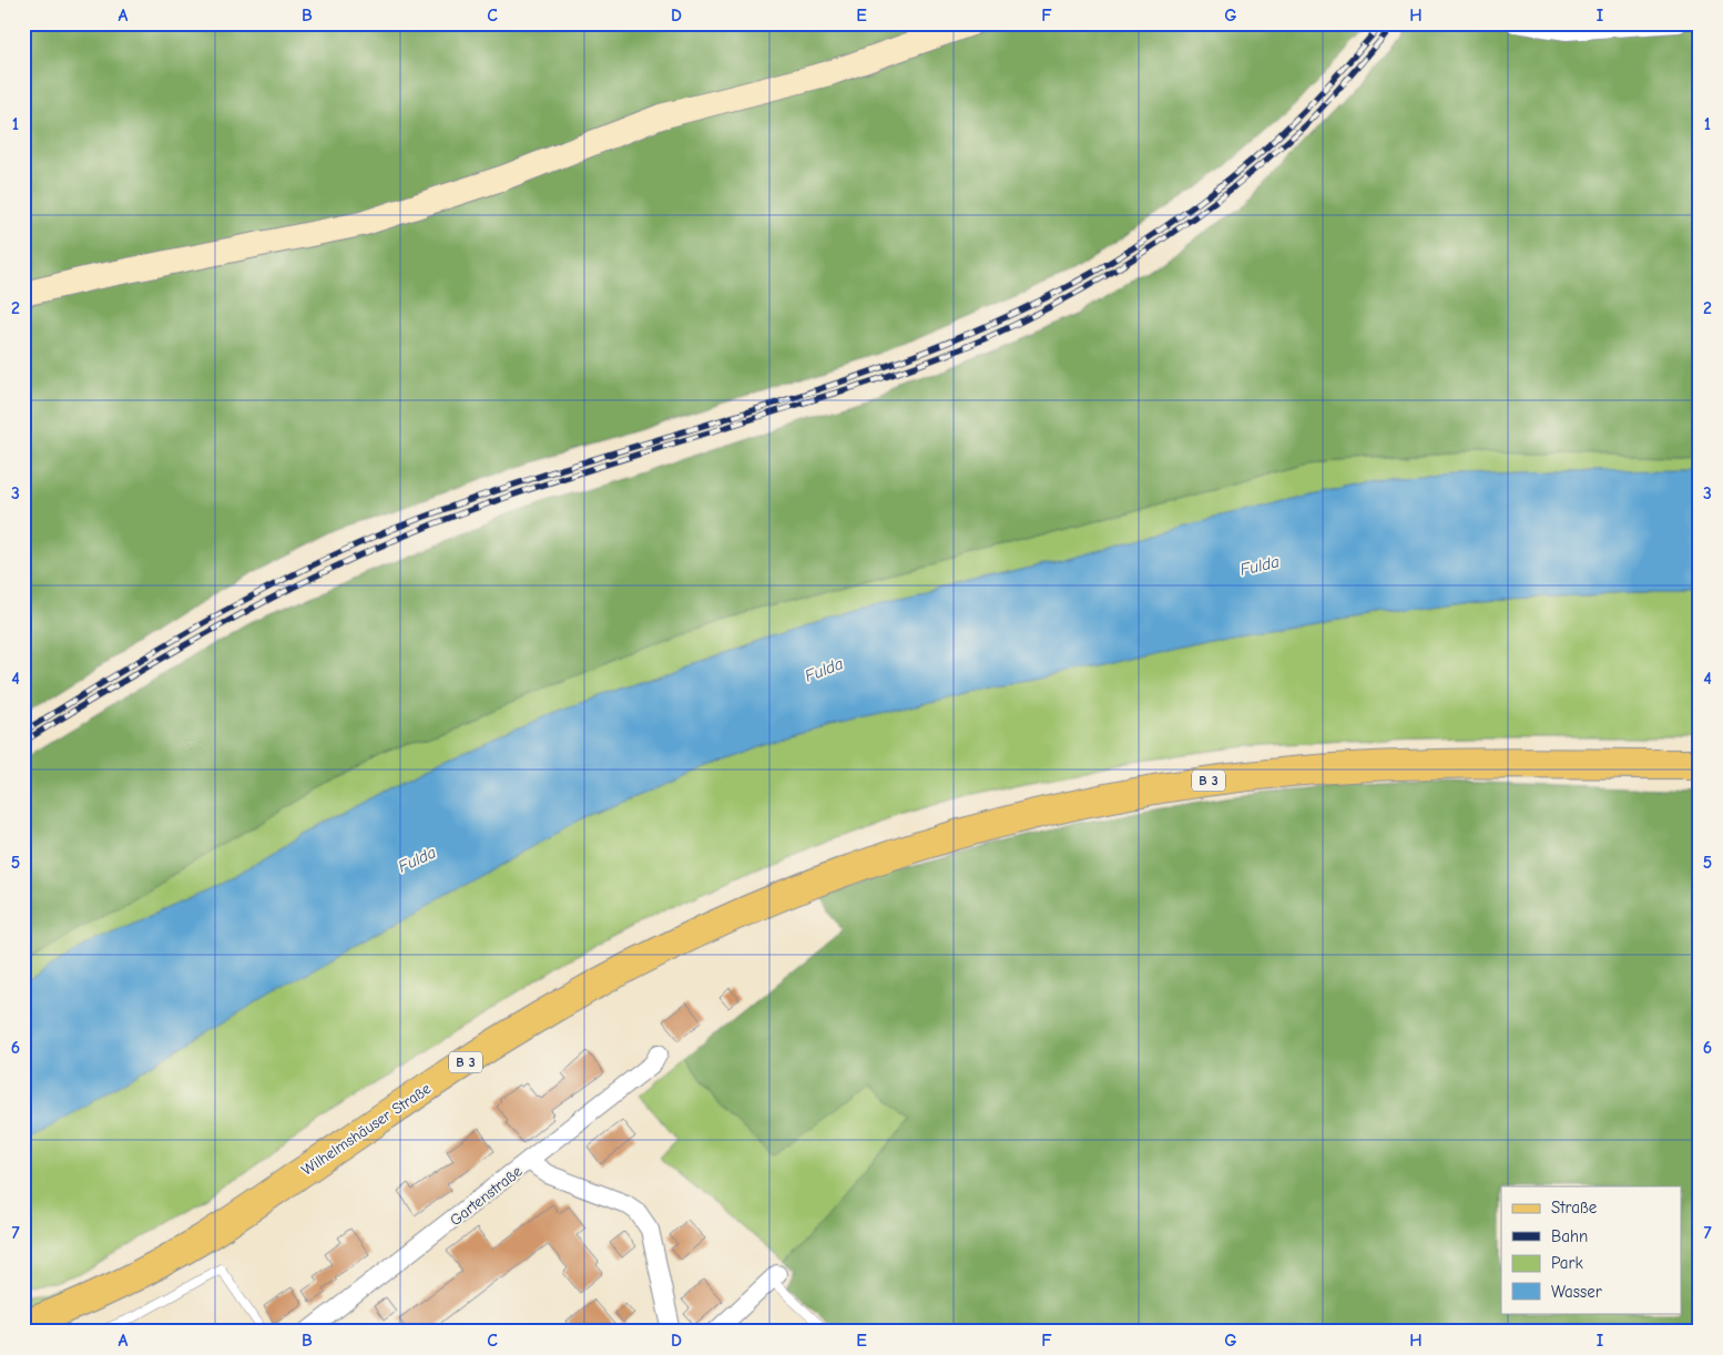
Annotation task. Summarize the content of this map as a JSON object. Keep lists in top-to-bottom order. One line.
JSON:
{"streets":{"main road":["B 3","Wilhelmshäuser Straße"],"street":["Gartenstraße"]},"water":["Fulda"],"legend":["Straße","Bahn","Park","Wasser"],"grid":{"columns":["A","B","C","D","E","F","G","H","I"],"rows":["1","2","3","4","5","6","7"]}}
